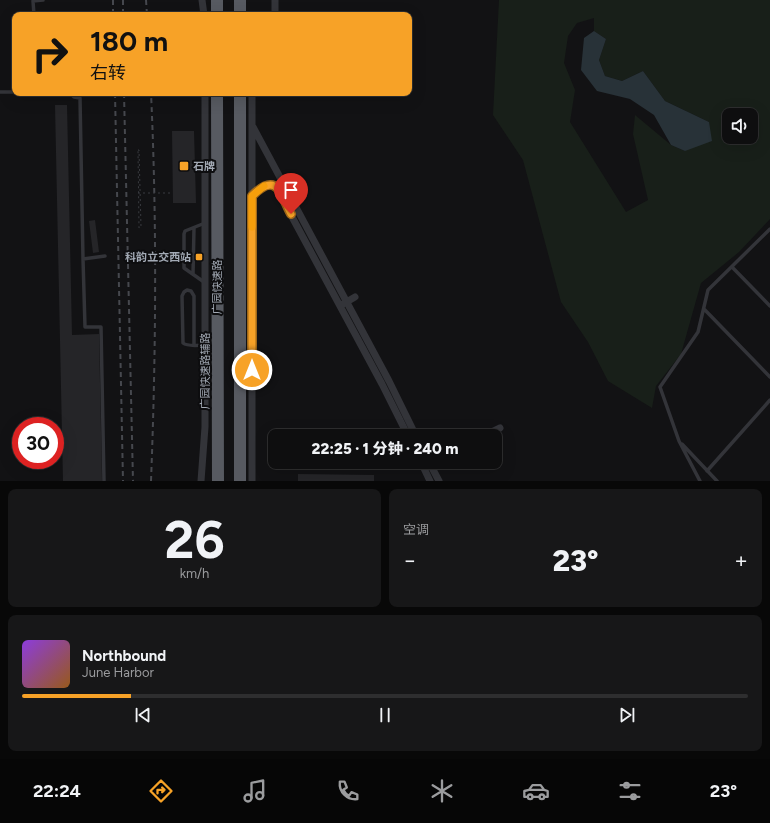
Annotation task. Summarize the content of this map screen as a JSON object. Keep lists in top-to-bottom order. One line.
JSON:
{"streets":{"highway":["广园快速路"],"street":["广园快速路辅路"]},"places":{"transit":["石牌","科韵立交西站"]},"page":{"turn":["180 m","右转"],"limit":"30","trip":"22:25 · 1 分钟 · 240 m","tile":[["26","km/h"],"空调"],"heat":["−","23°","+"],"song":["Northbound","June Harbor"],"tabs":["22:24","23°"]}}
